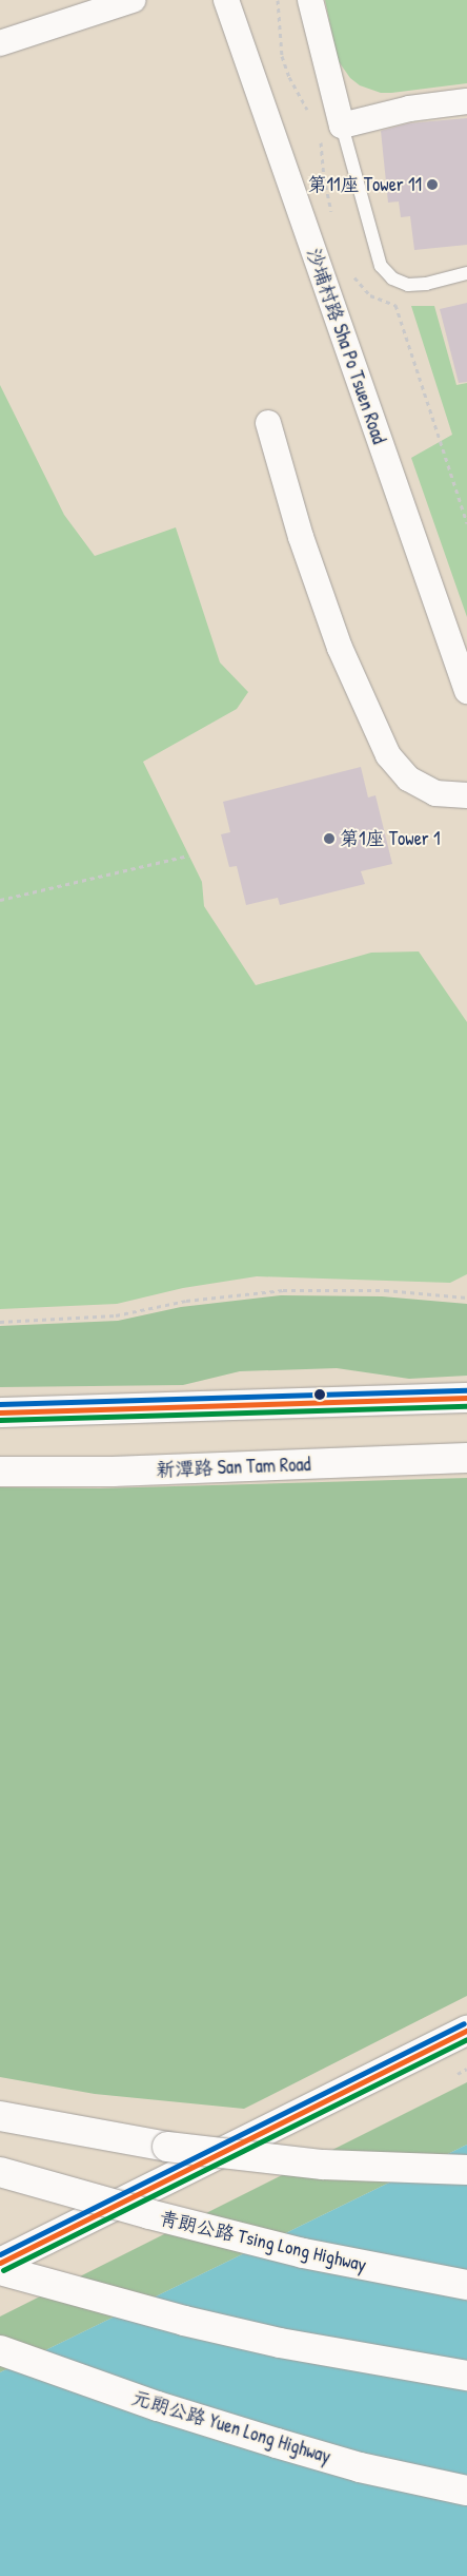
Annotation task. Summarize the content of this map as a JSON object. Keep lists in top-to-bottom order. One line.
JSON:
{"streets":{"main road":["新潭路 San Tam Road","青朗公路 Tsing Long Highway","元朗公路 Yuen Long Highway"],"street":["沙埔村路 Sha Po Tsuen Road"]},"places":["第11座 Tower 11","第1座 Tower 1"]}
